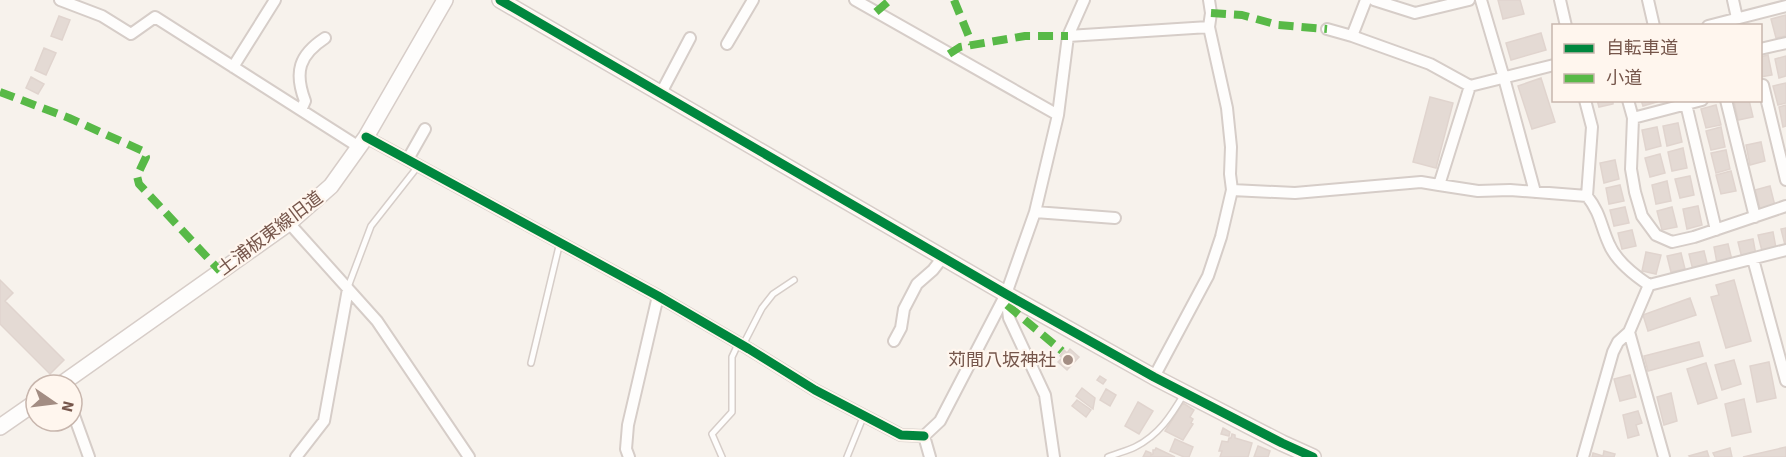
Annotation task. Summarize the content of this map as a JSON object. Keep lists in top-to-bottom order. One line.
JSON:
{"streets":{"street":["土浦板東線旧道"]},"places":["苅間八坂神社"],"legend":["自転車道","小道"],"north":"right"}
